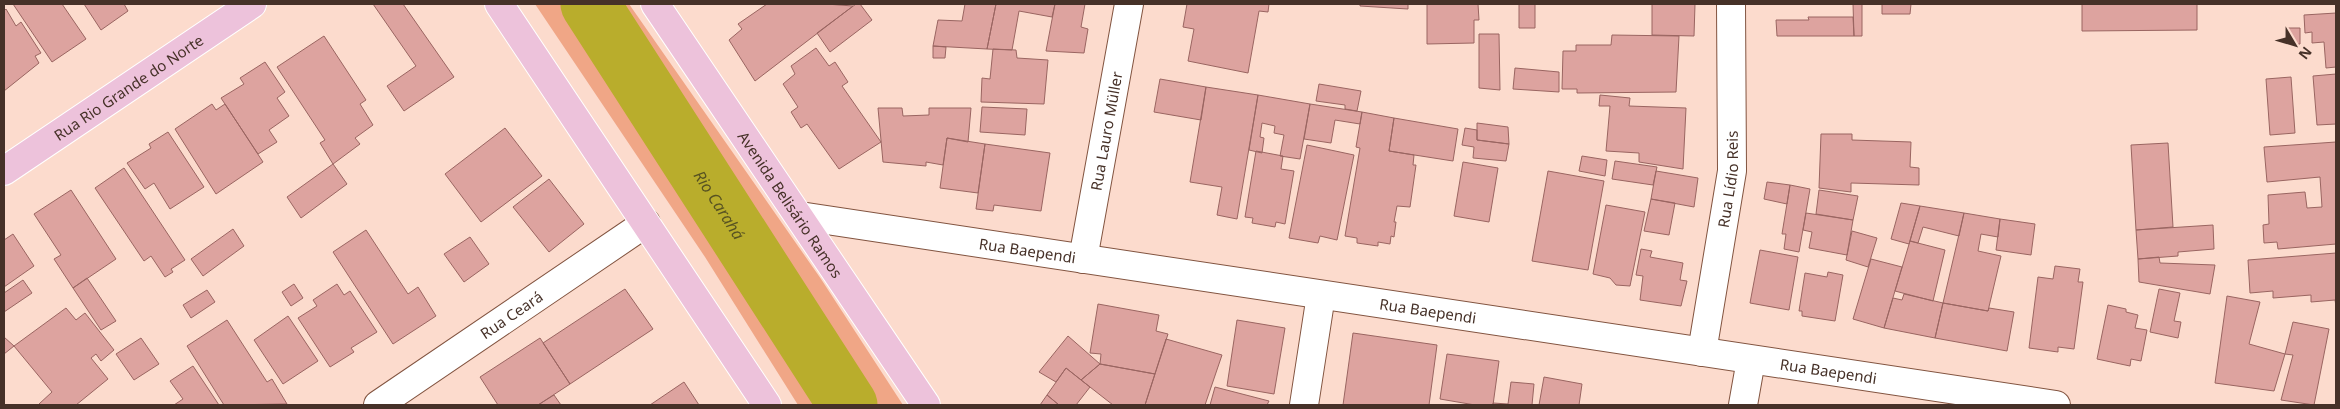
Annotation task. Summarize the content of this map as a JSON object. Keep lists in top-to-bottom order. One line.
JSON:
{"streets":{"main road":["Rua Rio Grande do Norte","Avenida Belisário Ramos"],"street":["Rua Lauro Müller","Rua Lídio Reis","Rua Baependi","Rua Ceará"]},"crossings":[["Rua Lauro Müller","Rua Baependi"],["Rua Lídio Reis","Rua Baependi"],["Avenida Belisário Ramos","Rua Baependi"]],"water":["Rio Carahá"],"north":"bottom right"}
